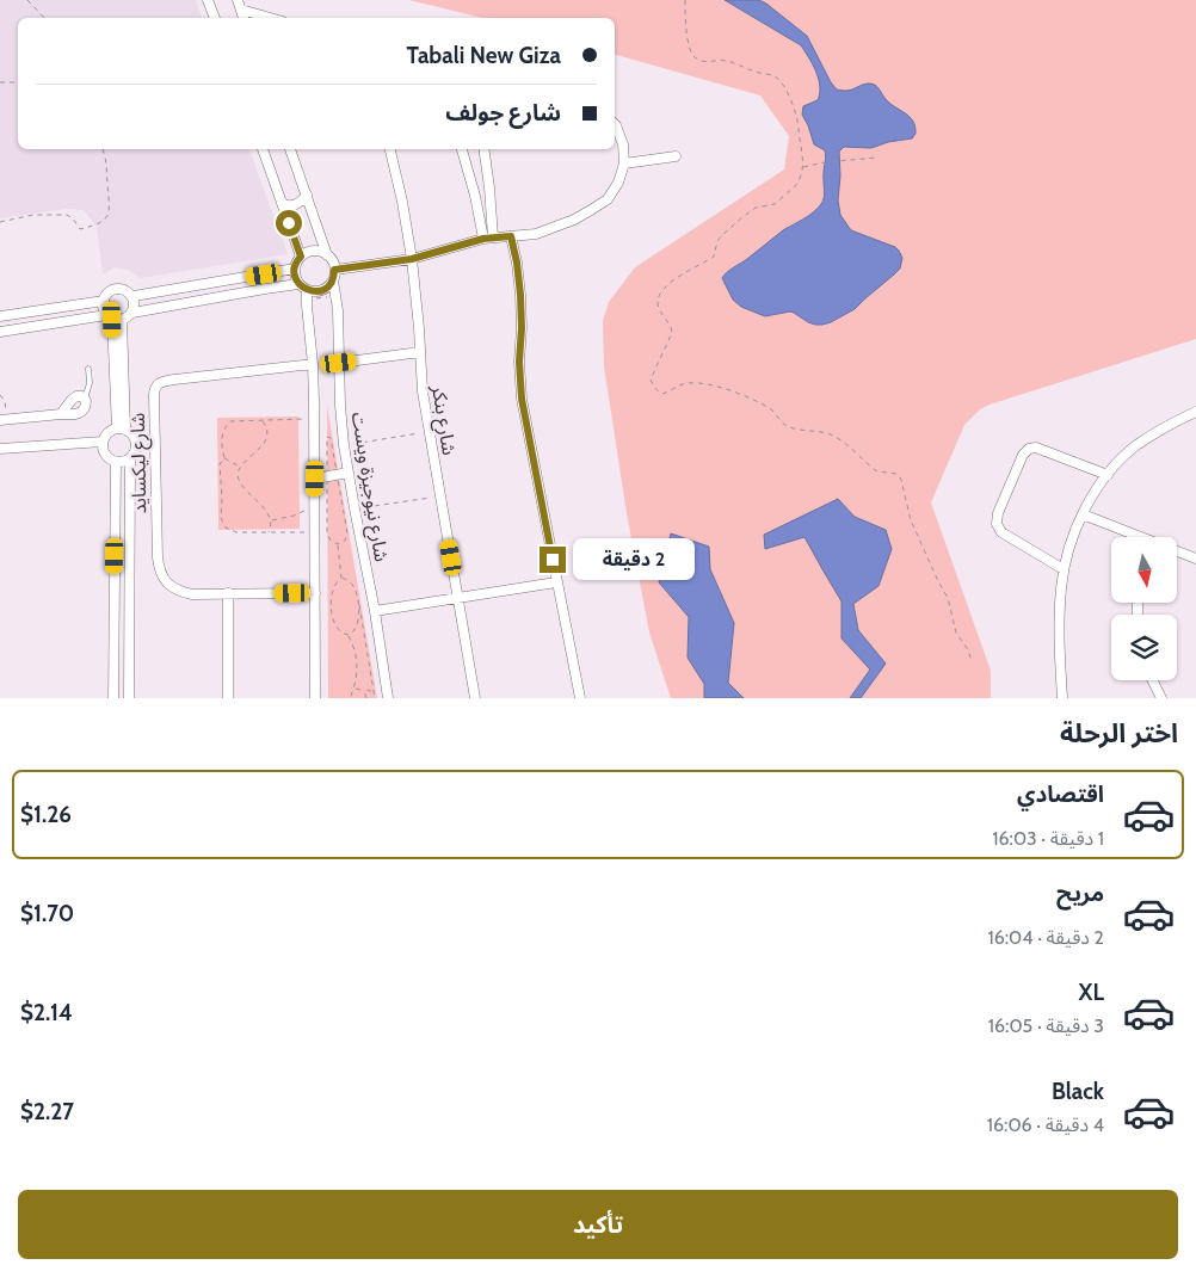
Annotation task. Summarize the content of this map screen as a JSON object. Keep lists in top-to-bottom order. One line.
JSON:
{"streets":{"street":["شارع بنكر","شارع ليكسايد","شارع نيوجيزة ويست"]},"north":"bottom","page":{"banner":["Tabali New Giza","شارع جولف"],"bubble":"2 دقيقة","heading":"اختر الرحلة","list":[{"name":"اقتصادي","note":"1 دقيقة · 16:03","value":"$1.26"},{"name":"مريح","note":"2 دقيقة · 16:04","value":"$1.70"},{"name":"XL","note":"3 دقيقة · 16:05","value":"$2.14"},{"name":"Black","note":"4 دقيقة · 16:06","value":"$2.27"}],"buttons":"تأكيد"}}
